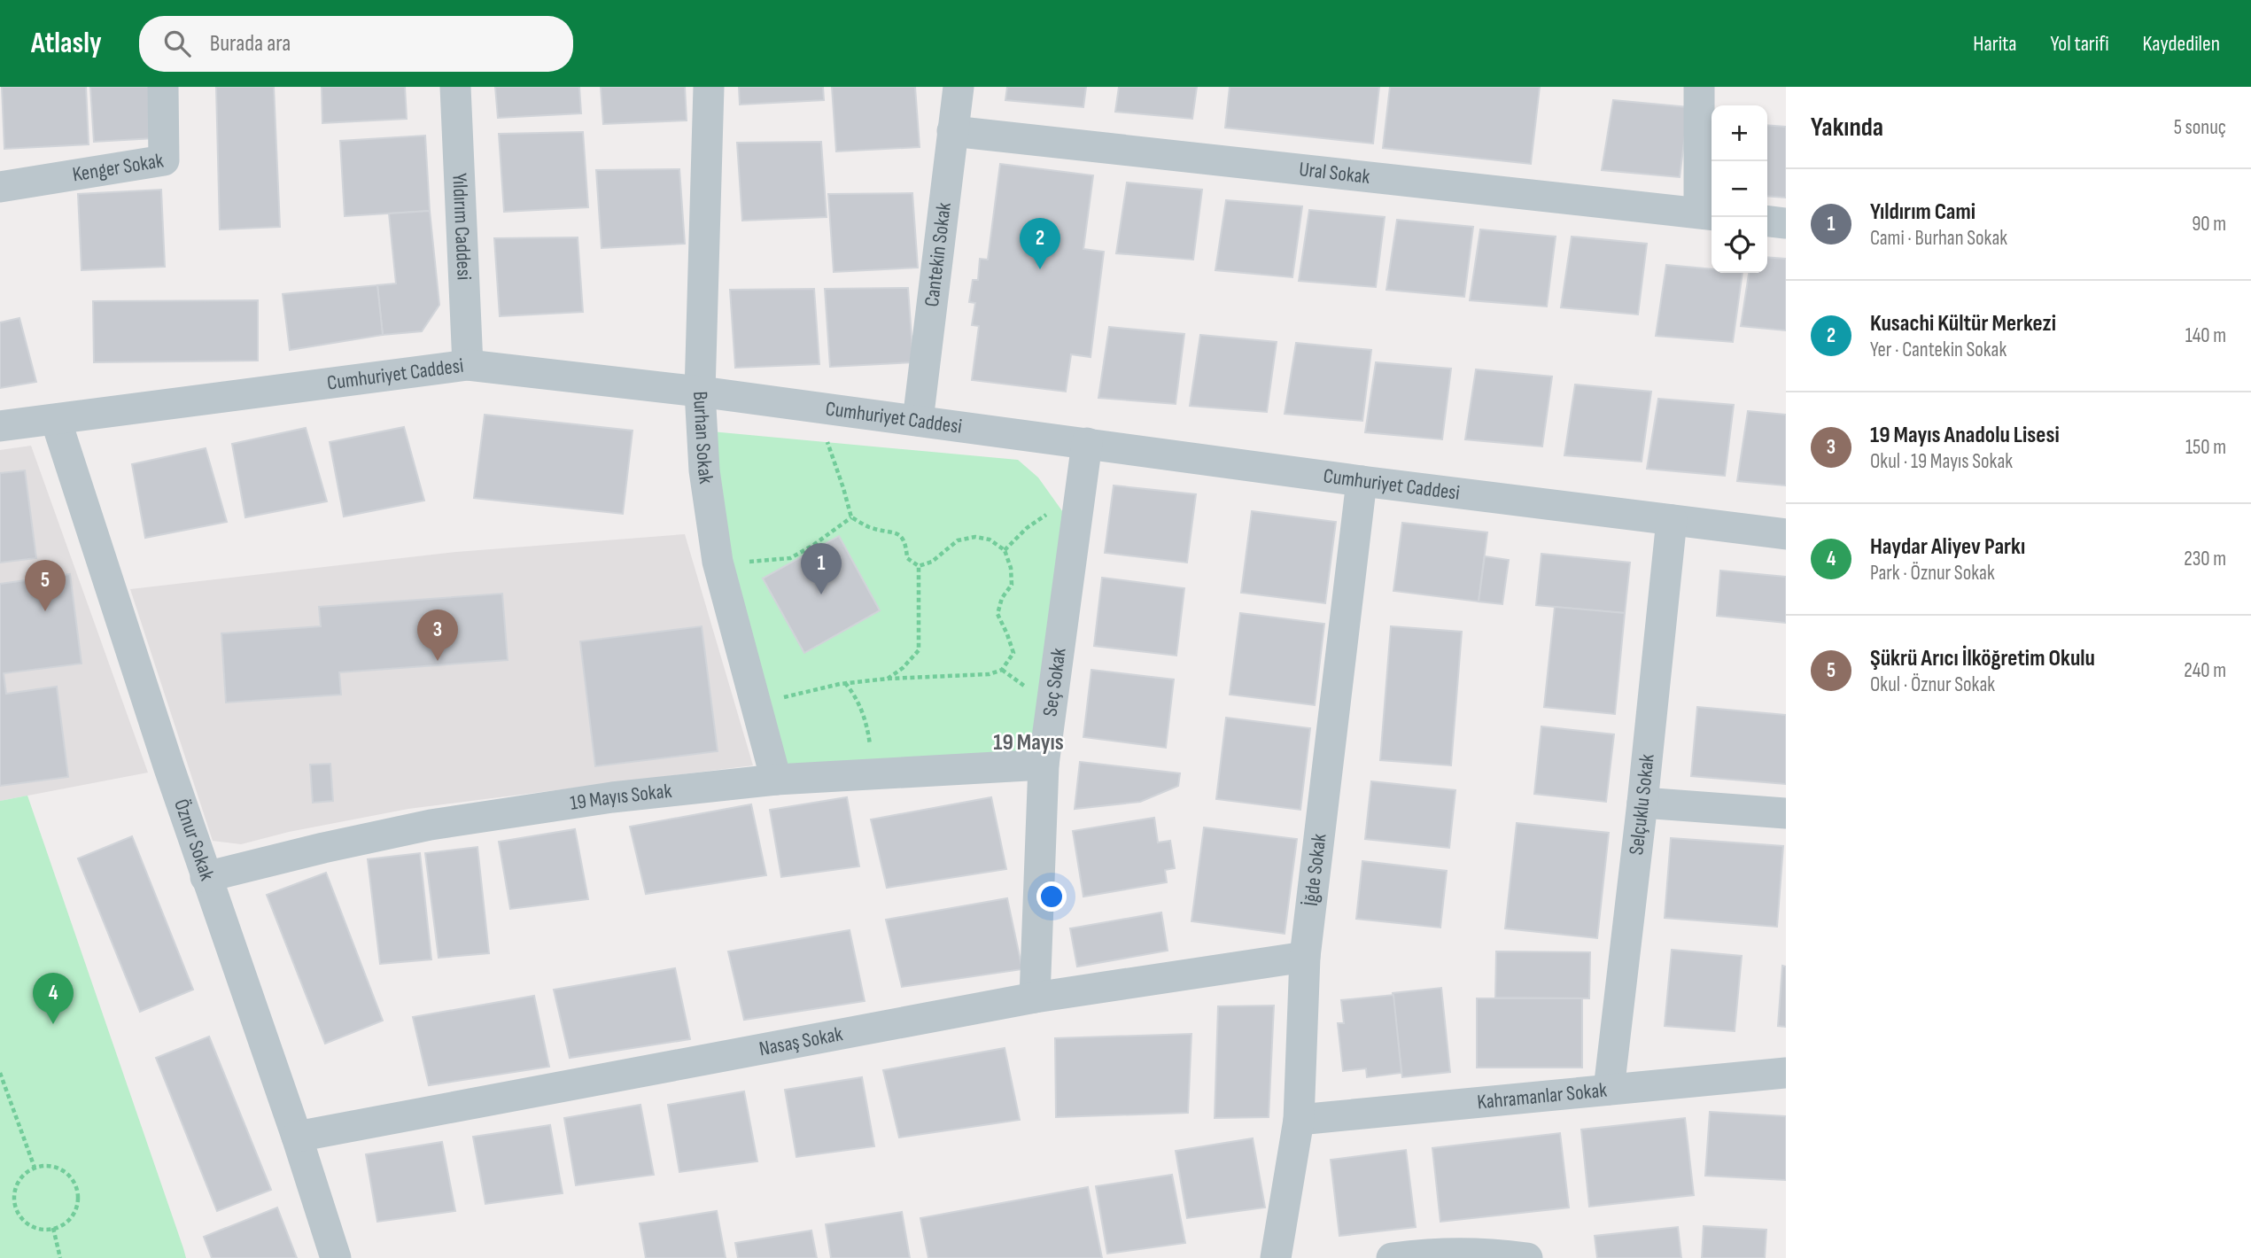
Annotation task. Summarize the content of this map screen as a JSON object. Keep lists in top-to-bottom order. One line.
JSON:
{"streets":{"street":["Kenger Sokak","Ural Sokak","Yıldırım Caddesi","Cantekin Sokak","Cumhuriyet Caddesi","Burhan Sokak","Seç Sokak","19 Mayıs Sokak","Selçuklu Sokak","Öznur Sokak","İğde Sokak","Nasaş Sokak","Kahramanlar Sokak"]},"crossings":[["Ural Sokak","Cantekin Sokak"],["Yıldırım Caddesi","Cumhuriyet Caddesi"],["Cantekin Sokak","Cumhuriyet Caddesi"],["Cumhuriyet Caddesi","Burhan Sokak"],["Cumhuriyet Caddesi","Seç Sokak"],["Cumhuriyet Caddesi","Selçuklu Sokak"],["Cumhuriyet Caddesi","Öznur Sokak"],["Cumhuriyet Caddesi","İğde Sokak"],["Burhan Sokak","19 Mayıs Sokak"],["Seç Sokak","19 Mayıs Sokak"],["Seç Sokak","Nasaş Sokak"],["19 Mayıs Sokak","Öznur Sokak"],["Selçuklu Sokak","Kahramanlar Sokak"],["Öznur Sokak","Nasaş Sokak"],["İğde Sokak","Nasaş Sokak"],["İğde Sokak","Kahramanlar Sokak"]],"districts":["19 Mayıs"],"page":{"header":"Atlasly","search":"Burada ara","nav":["Harita","Yol tarifi","Kaydedilen"],"heading":["Yakında","5 sonuç"],"map_buttons":["+","−"],"list":[{"mark":"1","name":"Yıldırım Cami","note":"Cami · Burhan Sokak","value":"90 m"},{"mark":"2","name":"Kusachi Kültür Merkezi","note":"Yer · Cantekin Sokak","value":"140 m"},{"mark":"3","name":"19 Mayıs Anadolu Lisesi","note":"Okul · 19 Mayıs Sokak","value":"150 m"},{"mark":"4","name":"Haydar Aliyev Parkı","note":"Park · Öznur Sokak","value":"230 m"},{"mark":"5","name":"Şükrü Arıcı İlköğretim Okulu","note":"Okul · Öznur Sokak","value":"240 m"}],"pins":["2","1","5","3","4"]}}
